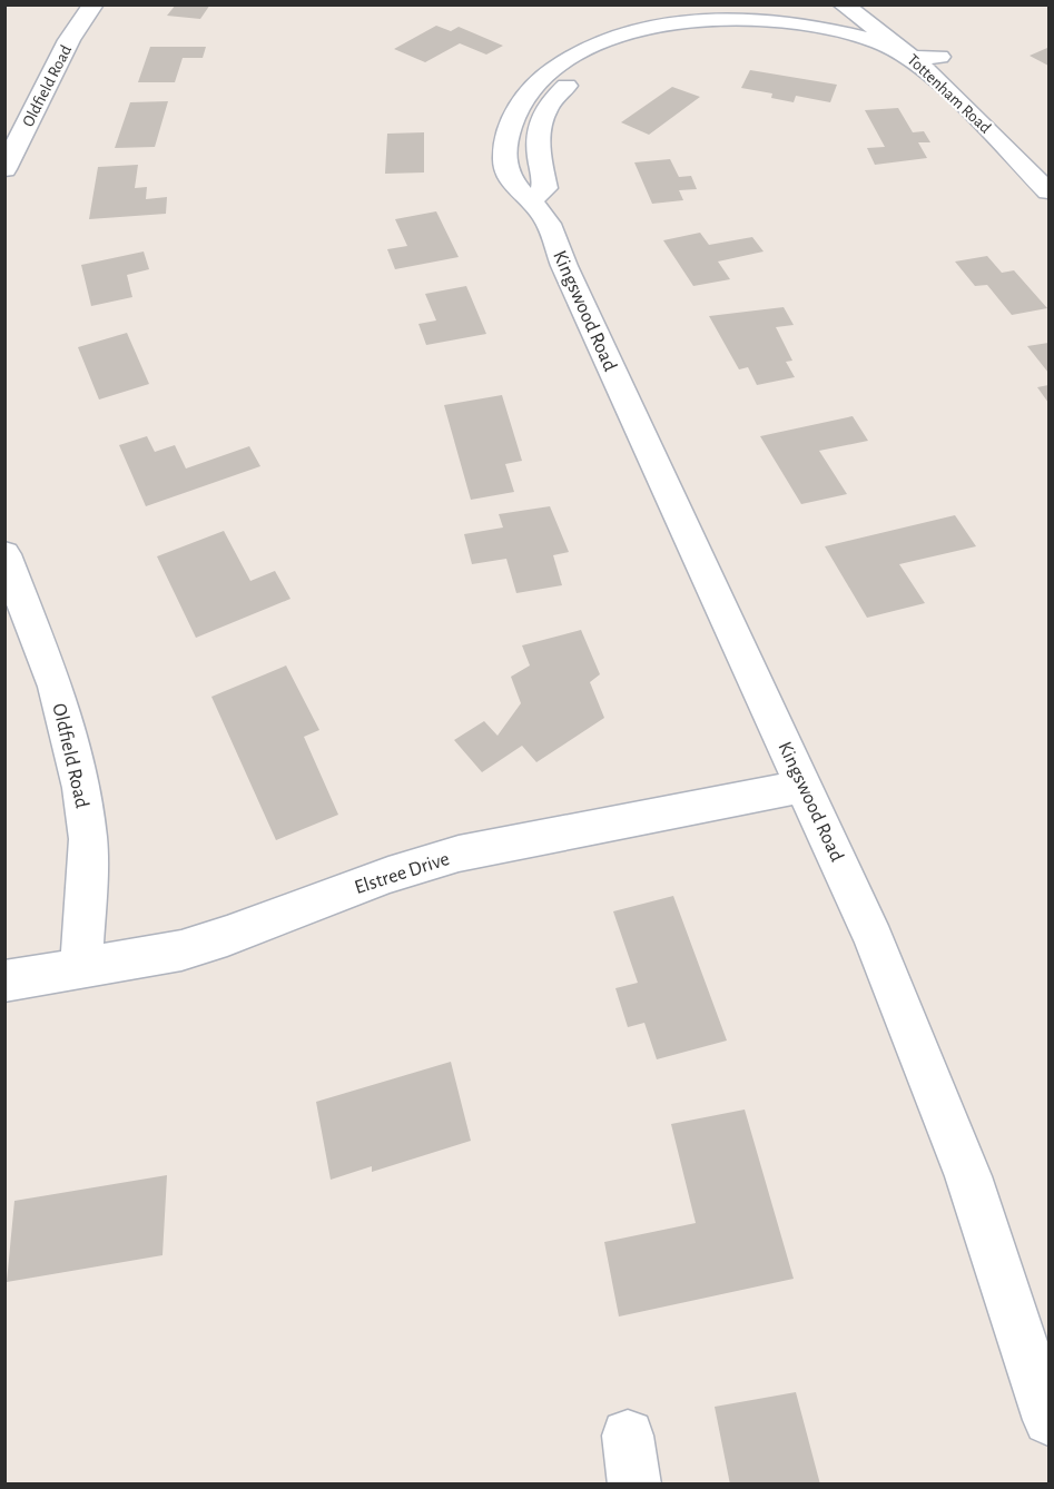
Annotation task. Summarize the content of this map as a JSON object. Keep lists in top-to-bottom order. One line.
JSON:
{"streets":{"street":["Oldfield Road","Tottenham Road","Kingswood Road","Elstree Drive"]},"crossings":[["Oldfield Road","Elstree Drive"],["Tottenham Road","Kingswood Road"],["Kingswood Road","Elstree Drive"]]}
